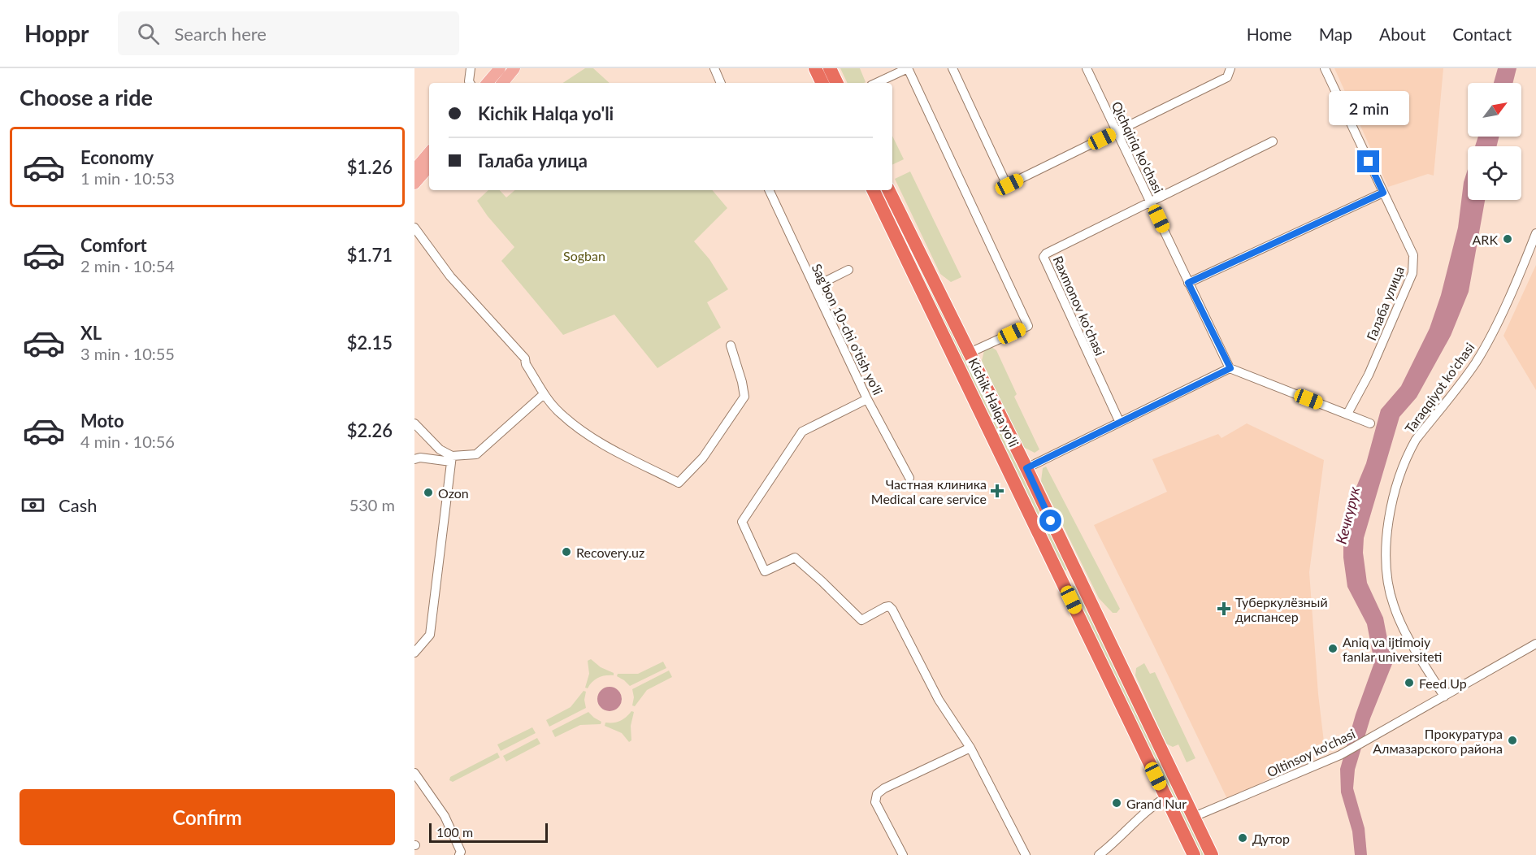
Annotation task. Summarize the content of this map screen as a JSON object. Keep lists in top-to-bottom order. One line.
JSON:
{"streets":{"highway":["Kichik Halqa yo'li"],"street":["Qichqiriq ko'chasi","Галаба улица","Raxmonov ko'chasi","Sag'bon 10-chi o'tish yo'li","Taraqqiyot ko'chasi","Oltinsoy ko'chasi"]},"crossings":[["Qichqiriq ko'chasi","Raxmonov ko'chasi"],["Taraqqiyot ko'chasi","Oltinsoy ko'chasi"],["Kichik Halqa yo'li","Oltinsoy ko'chasi"]],"water":["Кечкурук"],"parks":["Sogban"],"places":{"other":["ARK","Ozon","Recovery.uz","Aniq va ijtimoiy fanlar universiteti","Feed Up","Прокуратура Алмазарского района","Grand Nur","Дутор"],"health":["Частная клиника Medical care service","Туберкулёзный диспансер"]},"scale_bar":"100 m","north":"top right","page":{"header":"Hoppr","search":"Search here","nav":["Home","Map","About","Contact"],"heading":"Choose a ride","banner":["Kichik Halqa yo'li","Галаба улица"],"bubble":"2 min","list":[{"name":"Economy","note":"1 min · 10:53","value":"$1.26"},{"name":"Comfort","note":"2 min · 10:54","value":"$1.71"},{"name":"XL","note":"3 min · 10:55","value":"$2.15"},{"name":"Moto","note":"4 min · 10:56","value":"$2.26"}],"pay":["Cash","530 m"],"buttons":"Confirm","scale":"100 m"}}
